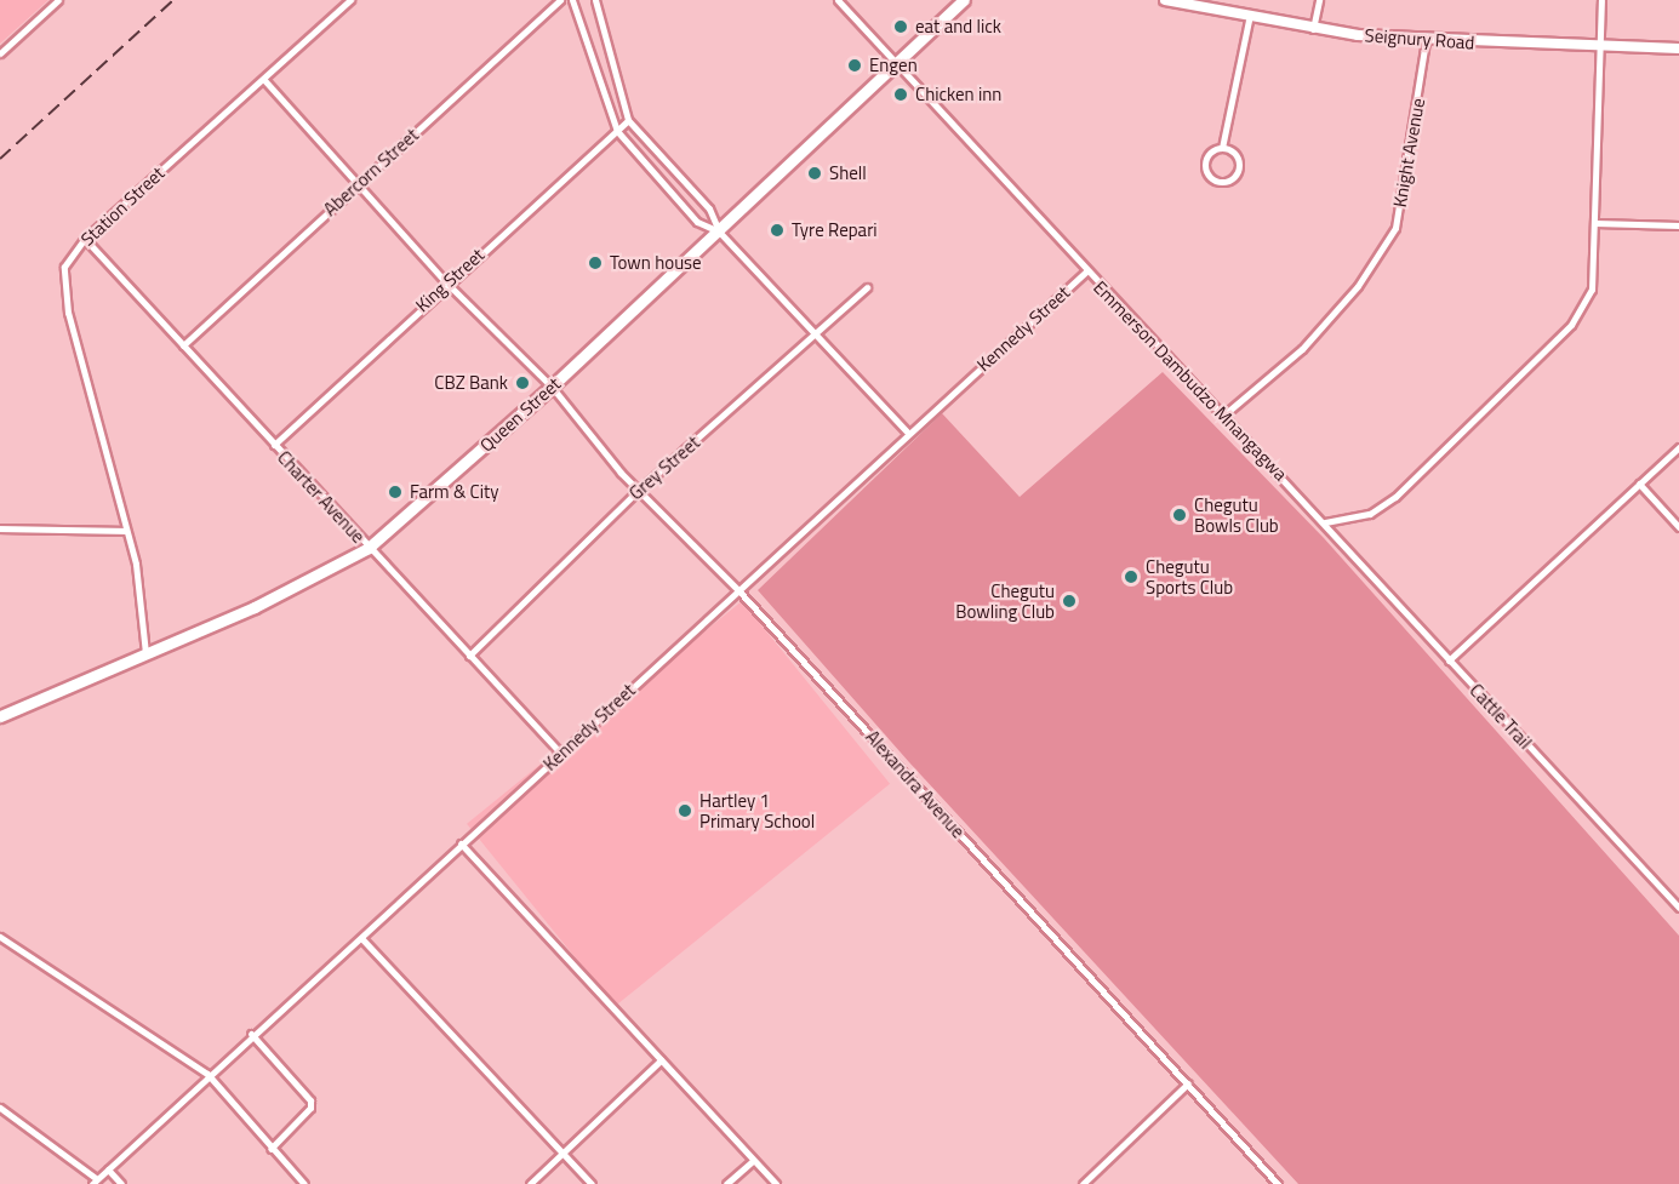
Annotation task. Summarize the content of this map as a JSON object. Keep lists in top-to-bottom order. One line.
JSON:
{"streets":{"highway":["Queen Street"],"main road":["Seignury Road"],"street":["Knight Avenue","Abercorn Street","Station Street","King Street","Kennedy Street","Emmerson Dambudzo Mnangagwa","Grey Street","Charter Avenue","Cattle Trail","Alexandra Avenue"]},"crossings":[["Seignury Road","Knight Avenue"],["Knight Avenue","Emmerson Dambudzo Mnangagwa"],["Abercorn Street","Charter Avenue"],["Abercorn Street","Alexandra Avenue"],["Station Street","Queen Street"],["Station Street","Charter Avenue"],["Station Street","Alexandra Avenue"],["King Street","Charter Avenue"],["King Street","Alexandra Avenue"],["Kennedy Street","Emmerson Dambudzo Mnangagwa"],["Kennedy Street","Charter Avenue"],["Kennedy Street","Alexandra Avenue"],["Emmerson Dambudzo Mnangagwa","Queen Street"],["Emmerson Dambudzo Mnangagwa","Cattle Trail"],["Queen Street","Charter Avenue"],["Queen Street","Alexandra Avenue"],["Grey Street","Charter Avenue"],["Grey Street","Alexandra Avenue"]],"places":["eat and lick","Engen","Chicken inn","Shell","Tyre Repari","Town house","CBZ Bank","Farm & City","Chegutu Bowls Club","Chegutu Sports Club","Chegutu Bowling Club","Hartley 1 Primary School"]}
